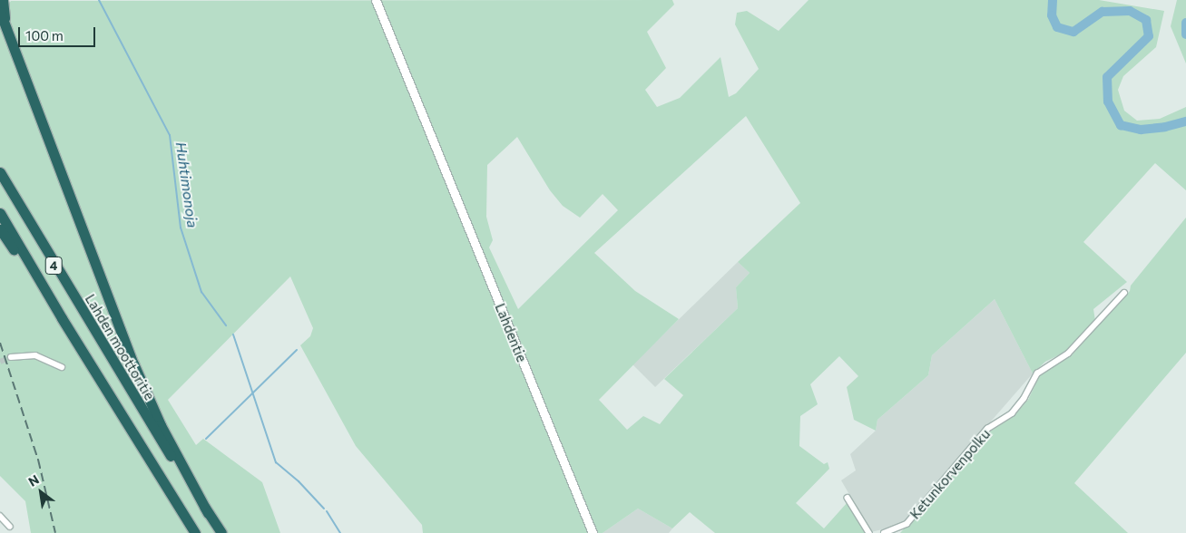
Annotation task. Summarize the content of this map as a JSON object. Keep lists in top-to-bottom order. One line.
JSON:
{"streets":{"highway":["4","Lahden moottoritie"],"main road":["Lahdentie"],"street":["Ketunkorvenpolku"]},"water":["Huhtimonoja"],"scale_bar":"100 m","north":"top left"}
